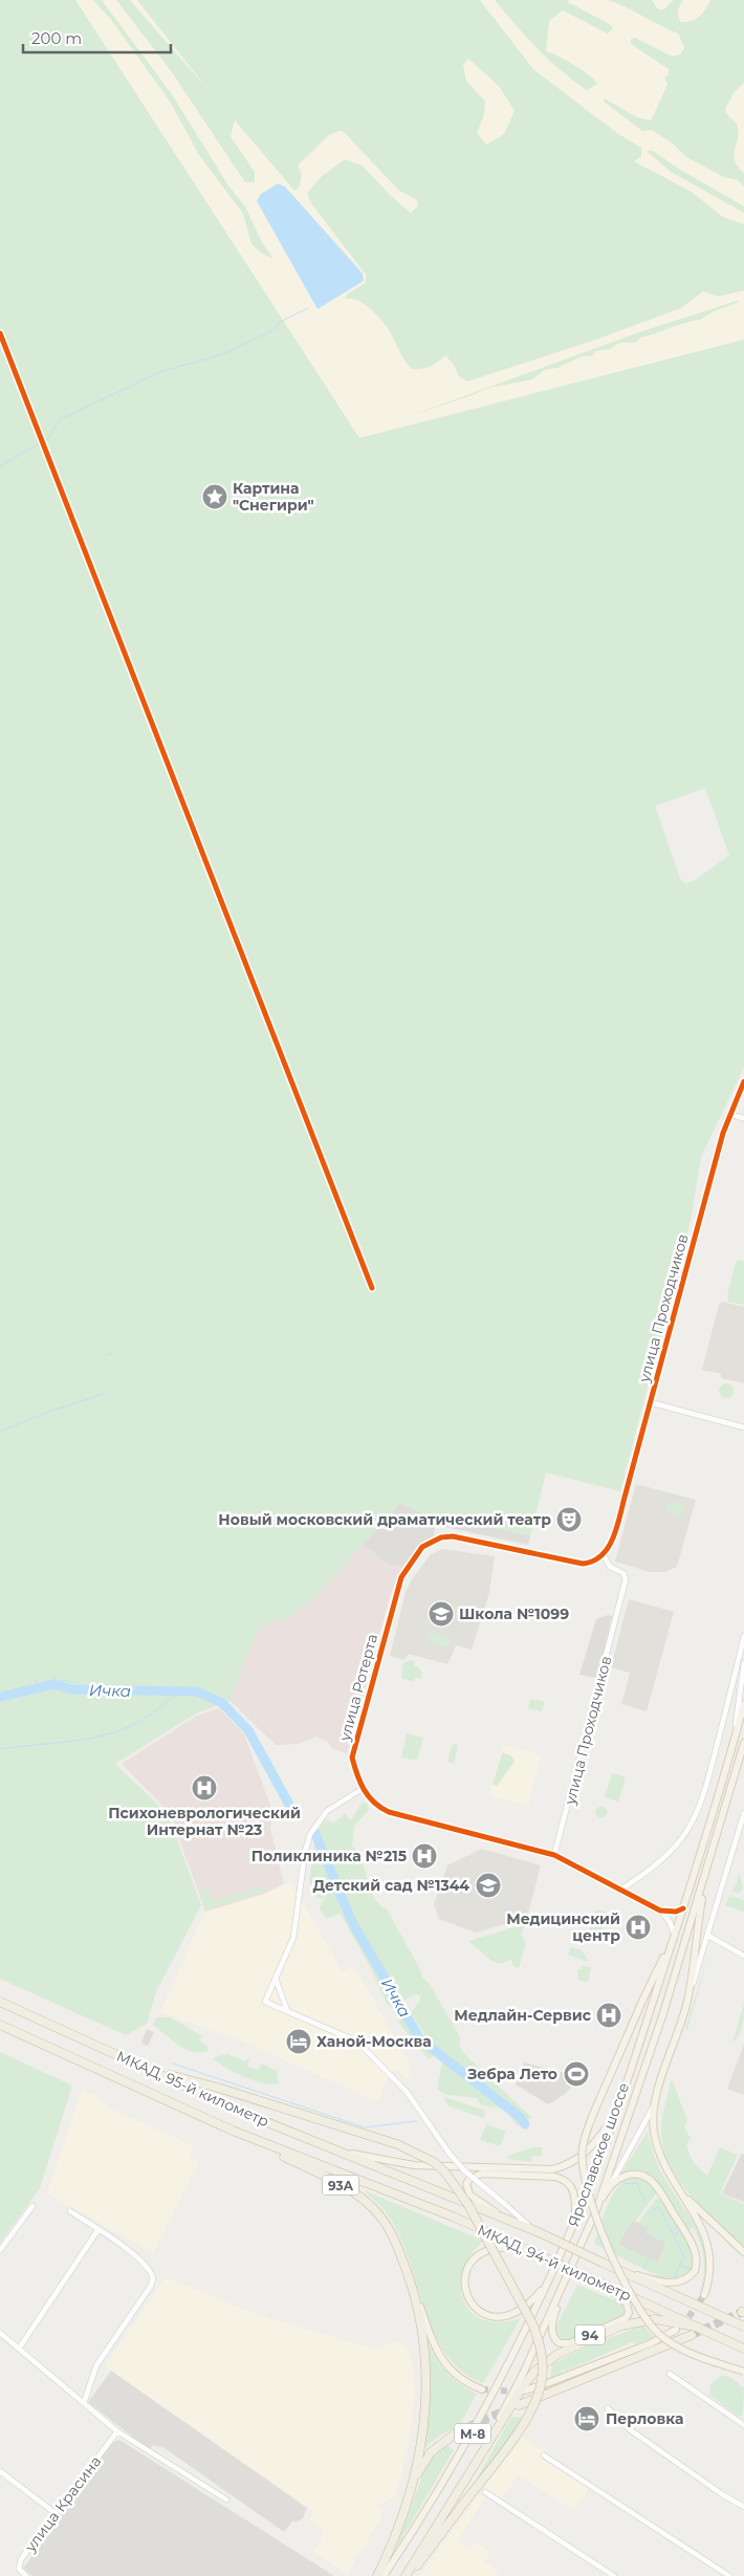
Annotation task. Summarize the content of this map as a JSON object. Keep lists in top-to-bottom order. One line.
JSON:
{"streets":{"highway":["МКАД, 95-й километр","Ярославское шоссе","93A","МКАД, 94-й километр","М-8"],"main road":["94"],"street":["улица Проходчиков","улица Ротерта","улица Красина"]},"crossings":[["улица Проходчиков","улица Ротерта"],["МКАД, 95-й километр","93A"],["МКАД, 95-й километр","МКАД, 94-й километр"],["Ярославское шоссе","94"],["МКАД, 94-й километр","94"]],"water":["Ичка"],"places":{"place":["Картина \"Снегири\""],"theatre":["Новый московский драматический театр"],"school or university":["Школа №1099","Детский сад №1344"],"hospital":["Психоневрологический Интернат №23","Поликлиника №215","Медицинский центр","Медлайн-Сервис"],"hotel":["Ханой-Москва","Перловка"],"sports":["Зебра Лето"]},"scale_bar":"200 m"}
